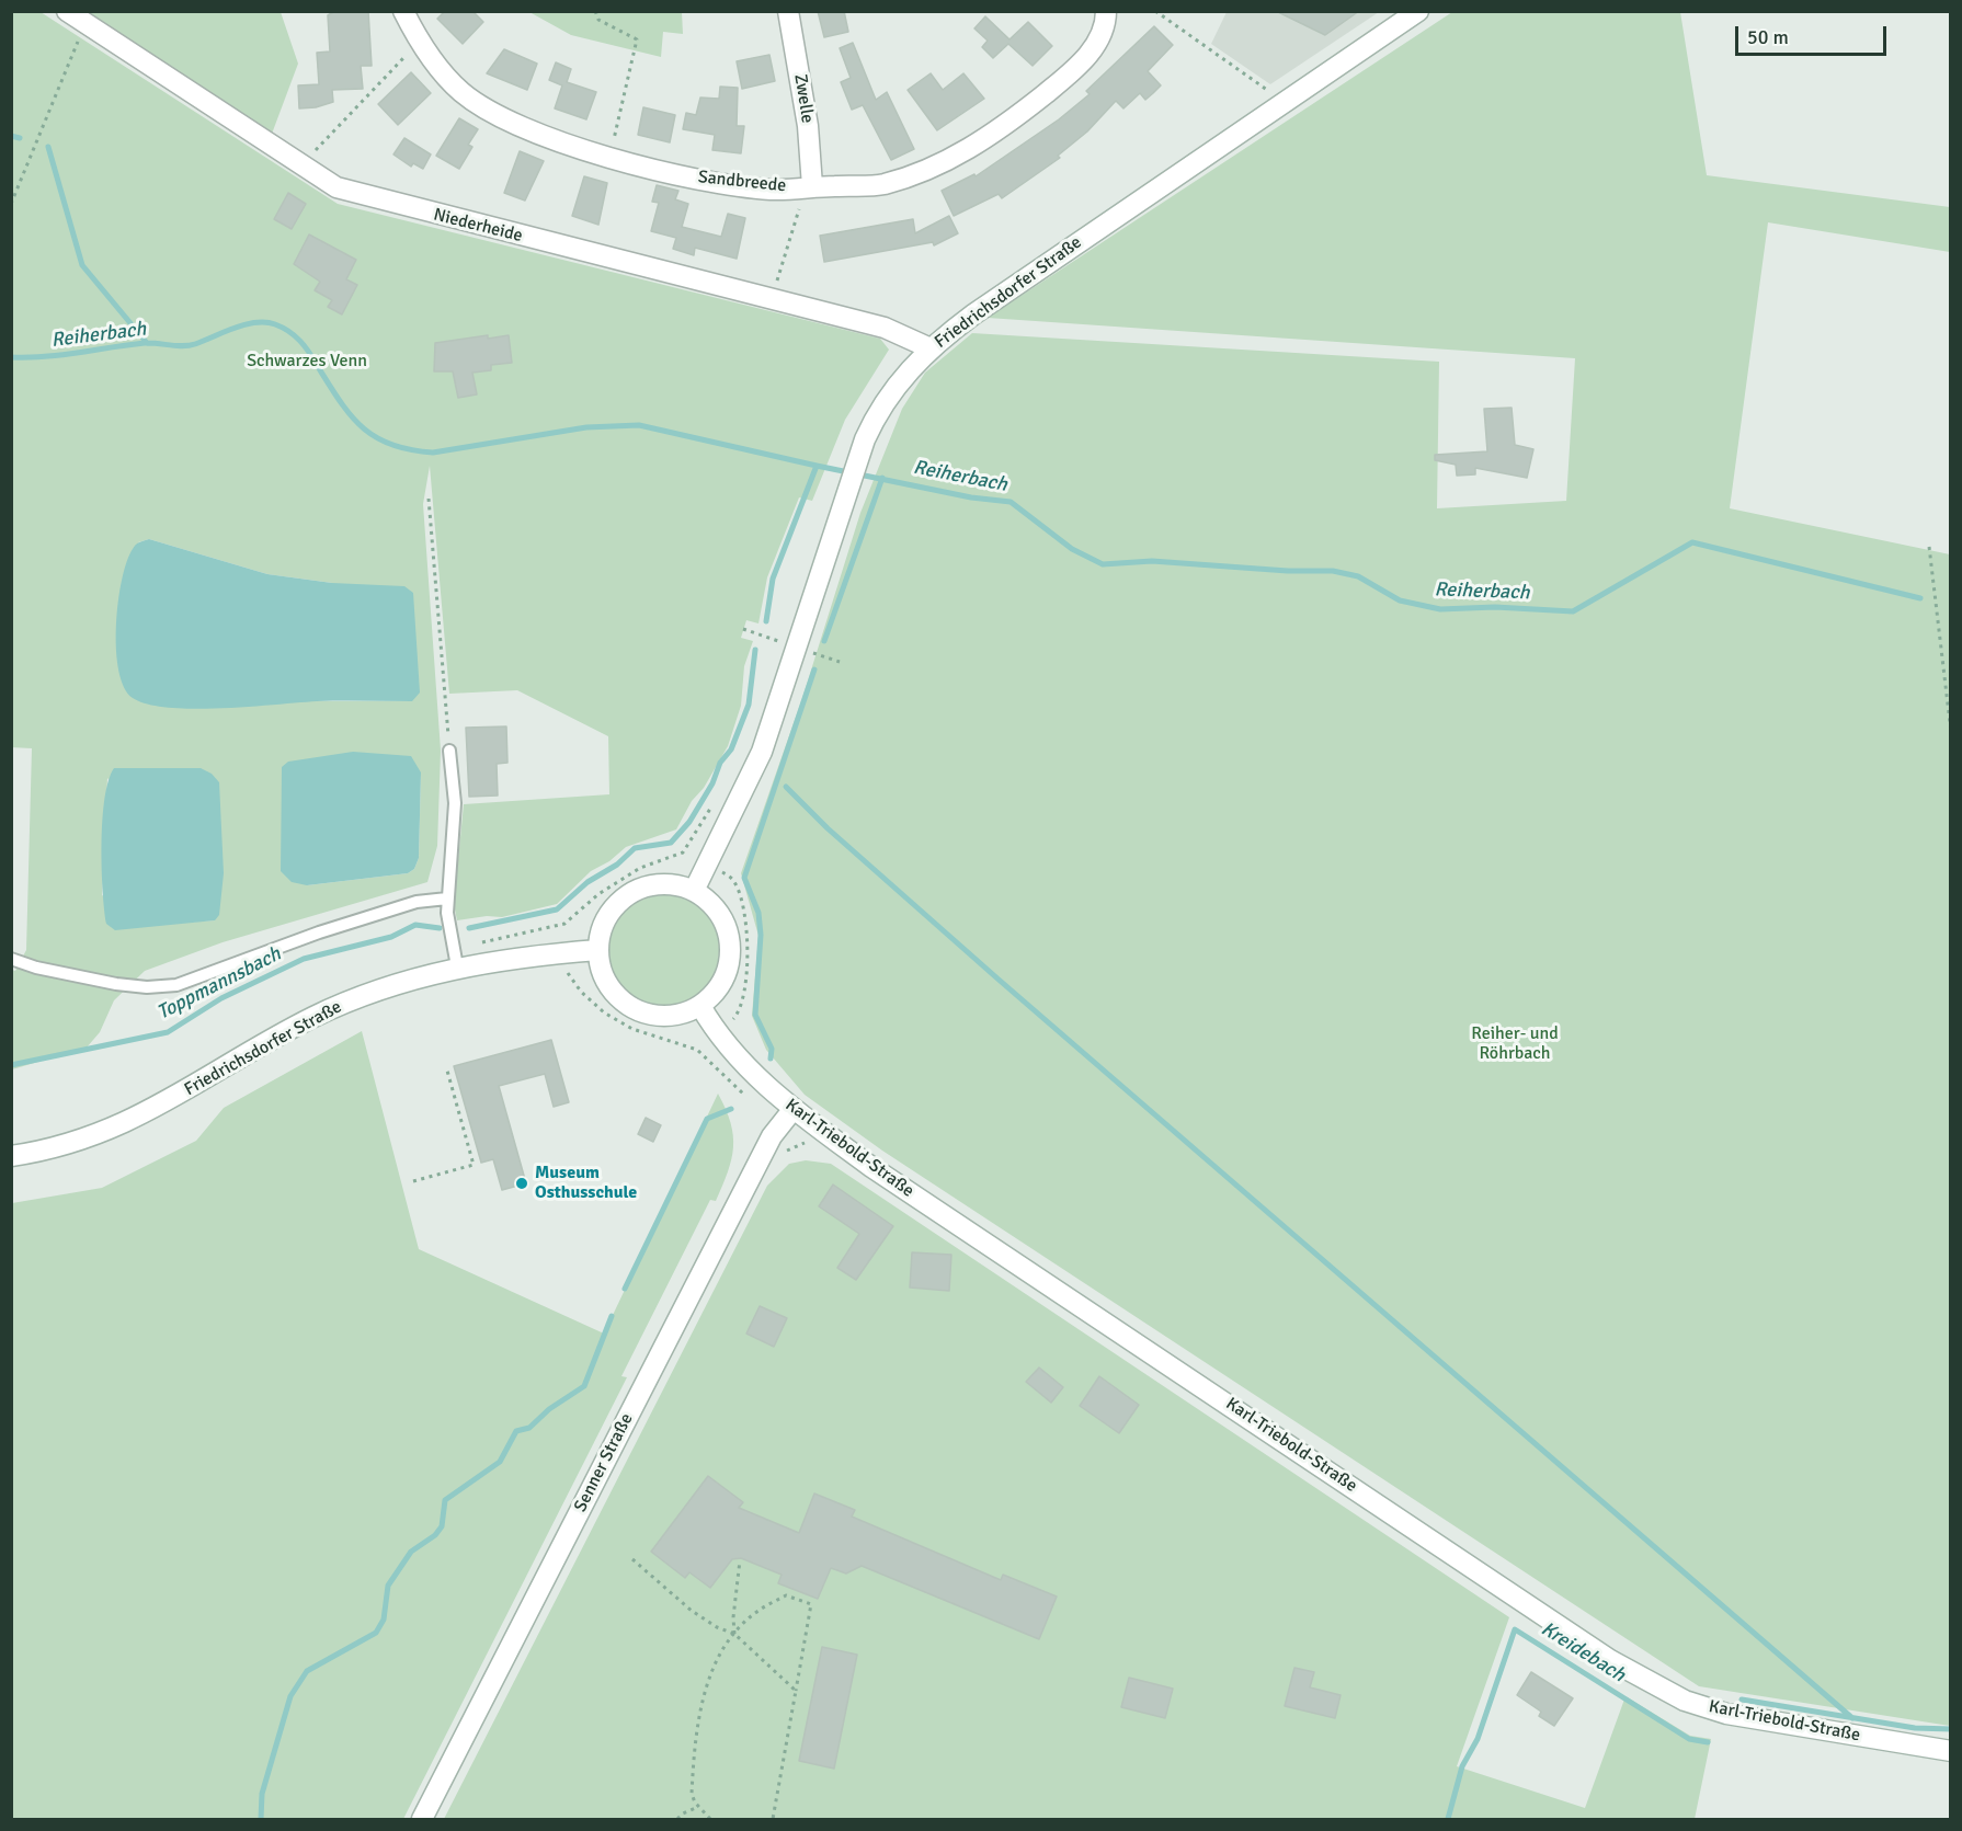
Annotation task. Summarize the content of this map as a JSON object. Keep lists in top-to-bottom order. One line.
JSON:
{"streets":{"street":["Zwelle","Sandbreede","Niederheide","Friedrichsdorfer Straße","Karl-Triebold-Straße","Senner Straße"]},"crossings":[["Zwelle","Sandbreede"],["Niederheide","Friedrichsdorfer Straße"],["Friedrichsdorfer Straße","Karl-Triebold-Straße"],["Karl-Triebold-Straße","Senner Straße"]],"water":["Reiherbach","Toppmannsbach","Kreidebach"],"parks":["Schwarzes Venn","Reiher- und Röhrbach"],"places":["Museum Osthusschule"],"scale_bar":"50 m"}
